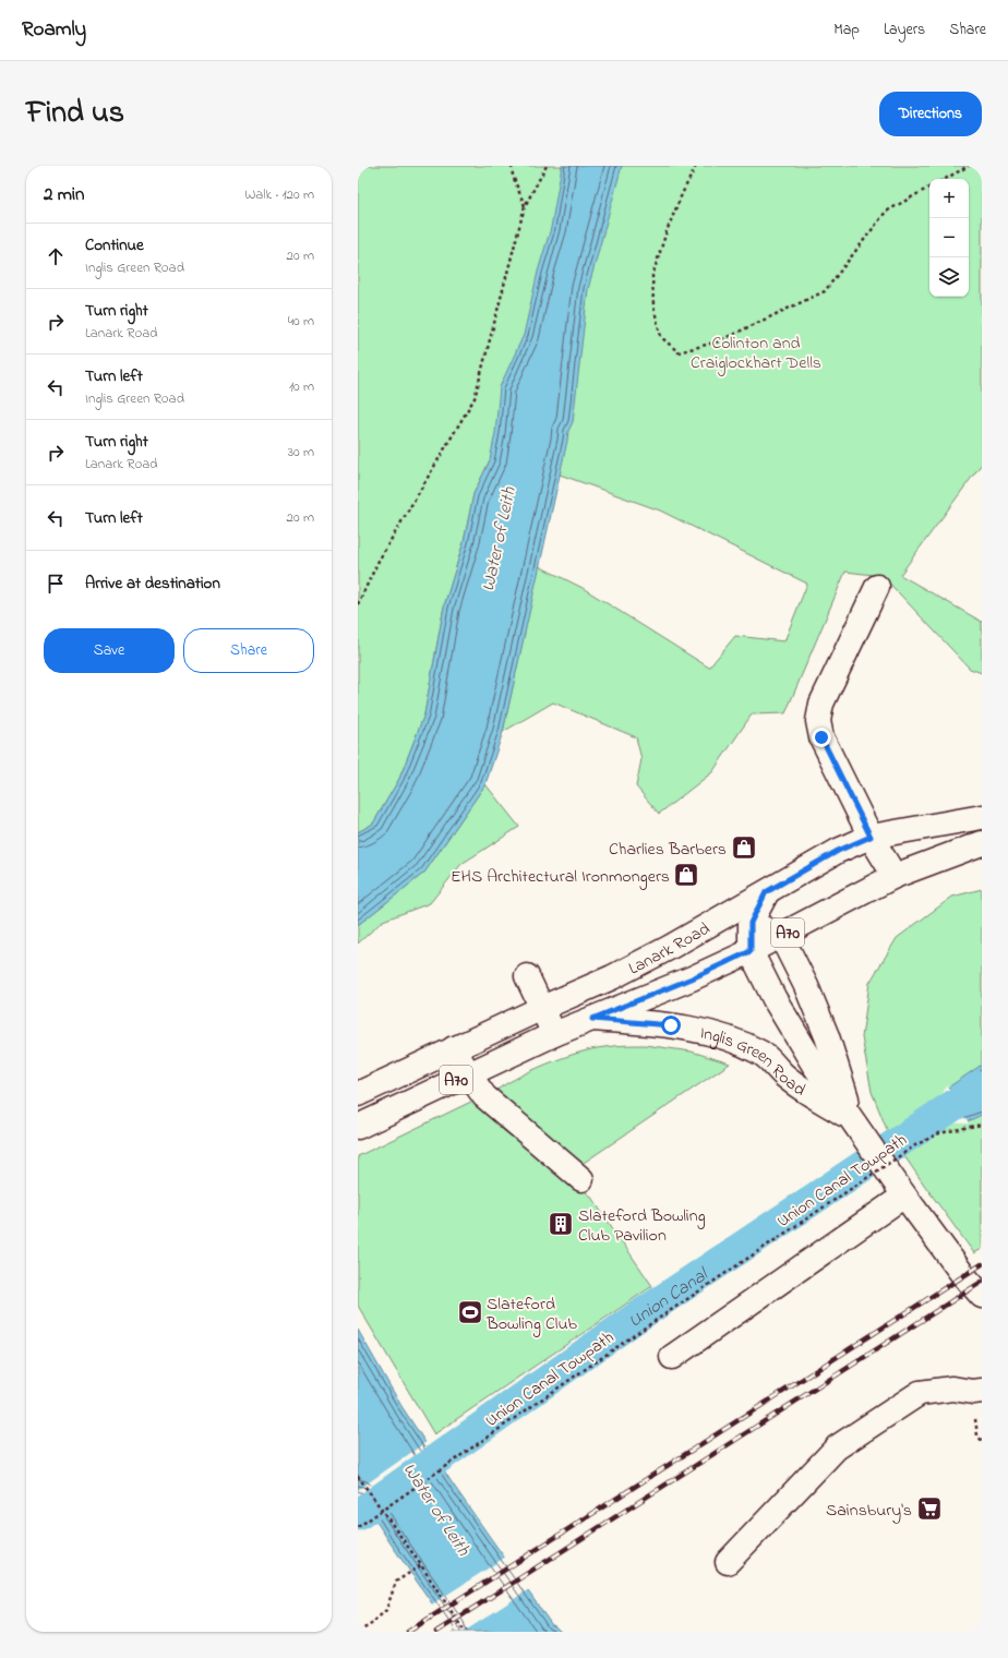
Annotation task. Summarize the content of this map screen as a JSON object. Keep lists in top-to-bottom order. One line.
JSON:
{"streets":{"main road":["A70","Lanark Road","Inglis Green Road"],"path":["Union Canal Towpath"]},"crossings":[["Lanark Road","Inglis Green Road"]],"water":["Water of Leith","Union Canal"],"parks":["Colinton and Craiglockhart Dells"],"places":{"shop":["Charlies Barbers","EHS Architectural Ironmongers"],"building":["Slateford Bowling Club Pavilion"],"sports":["Slateford Bowling Club"],"supermarket":["Sainsbury's"]},"page":{"header":"Roamly","nav":["Map","Layers","Share"],"title":"Find us","buttons":["Directions",["Save","Share"]],"heading":["2 min","Walk · 120 m"],"map_buttons":["+","−"],"list":[["Continue","Inglis Green Road","20 m"],["Turn right","Lanark Road","40 m"],["Turn left","Inglis Green Road","10 m"],["Turn right","Lanark Road","30 m"],["Turn left","20 m"],"Arrive at destination"]}}
